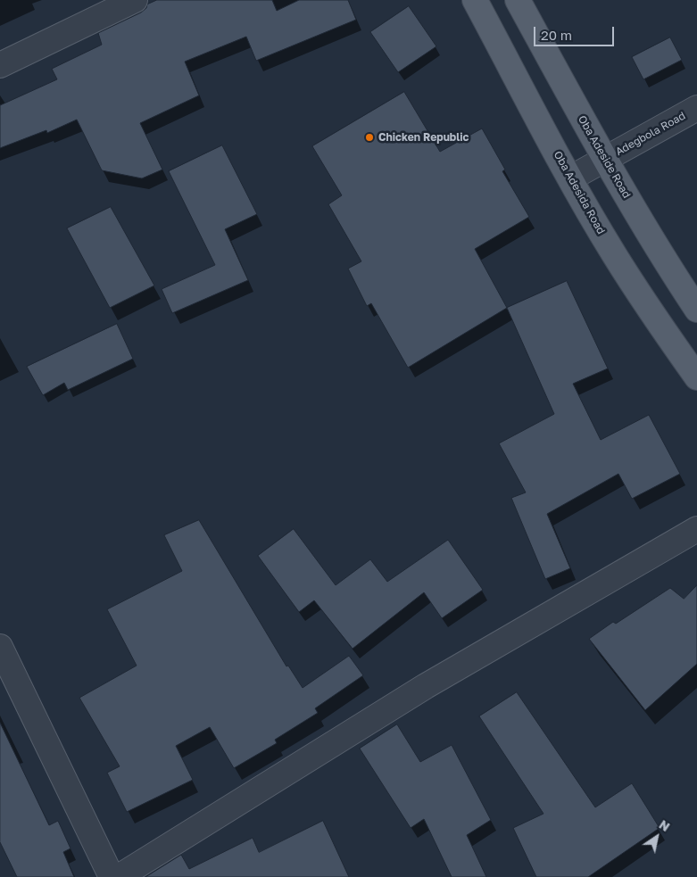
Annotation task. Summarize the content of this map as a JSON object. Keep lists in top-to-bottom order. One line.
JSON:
{"streets":{"main road":["Oba Adeside Road","Oba Adesida Road"],"street":["Adegbola Road"]},"crossings":[["Adegbola Road","Oba Adeside Road"],["Adegbola Road","Oba Adesida Road"]],"places":["Chicken Republic"],"scale_bar":"20 m","north":"top right"}
